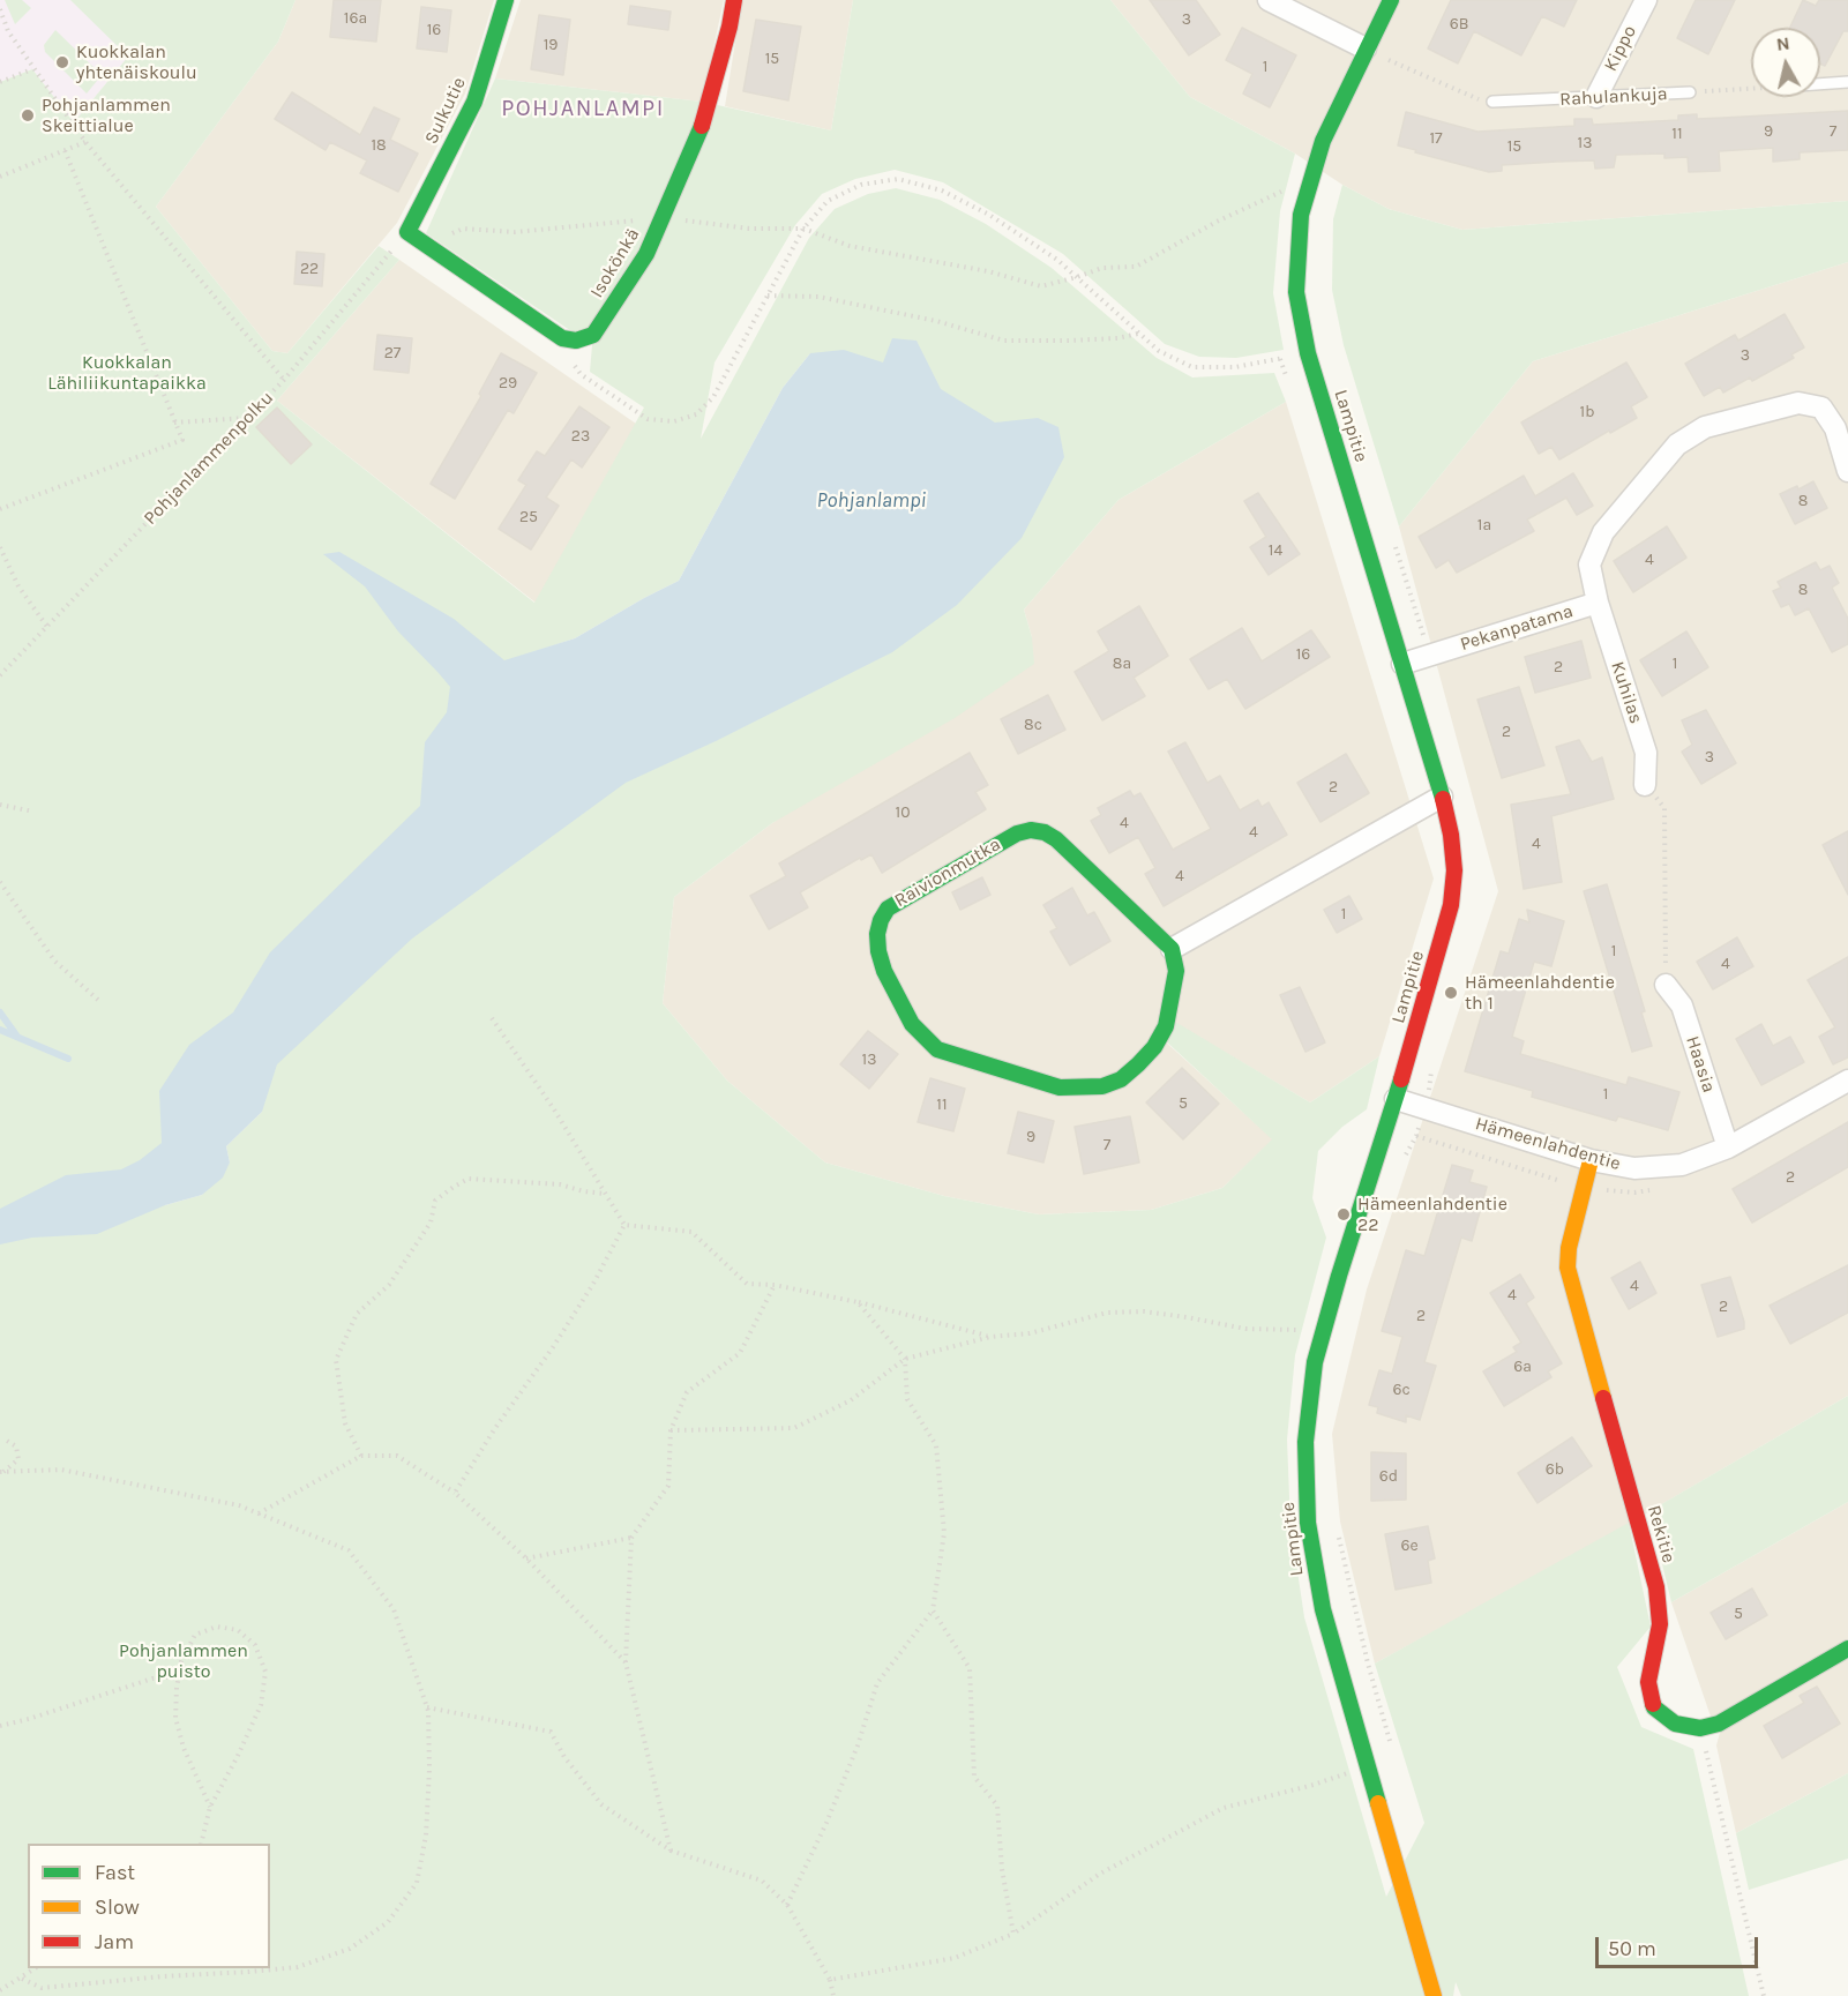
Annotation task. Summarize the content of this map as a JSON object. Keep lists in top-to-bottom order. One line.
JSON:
{"streets":{"street":["Kippo","Sulkutie","Isokönkä","Lampitie","Pekanpatama","Kuhilas","Raivionmutka","Haasia","Hämeenlahdentie","Rekitie"],"lane":["Rahulankuja"],"path":["Pohjanlammenpolku"]},"crossings":[["Kippo","Rahulankuja"],["Sulkutie","Pohjanlammenpolku"],["Lampitie","Pekanpatama"],["Lampitie","Hämeenlahdentie"],["Pekanpatama","Kuhilas"],["Haasia","Hämeenlahdentie"],["Hämeenlahdentie","Rekitie"]],"districts":["POHJANLAMPI"],"water":["Pohjanlampi"],"parks":["Kuokkalan Lähiliikuntapaikka","Pohjanlammen puisto"],"places":["Kuokkalan yhtenäiskoulu","Pohjanlammen Skeittialue","Hämeenlahdentie th 1","Hämeenlahdentie 22"],"house_numbers":["16a","3","6B","16","19","15","1","9","7","11","17","13","18","15","22","27","3","29","1b","23","8","25","1a","14","4","8","16","8a","1","2","8c","2","3","2","10","4","4","4","4","1","1","4","13","1","5","11","9","7","2","4","4","2","2","6a","6c","6b","6d","6e","5"],"legend":["Fast","Slow","Jam"],"scale_bar":"50 m","north":"top"}
